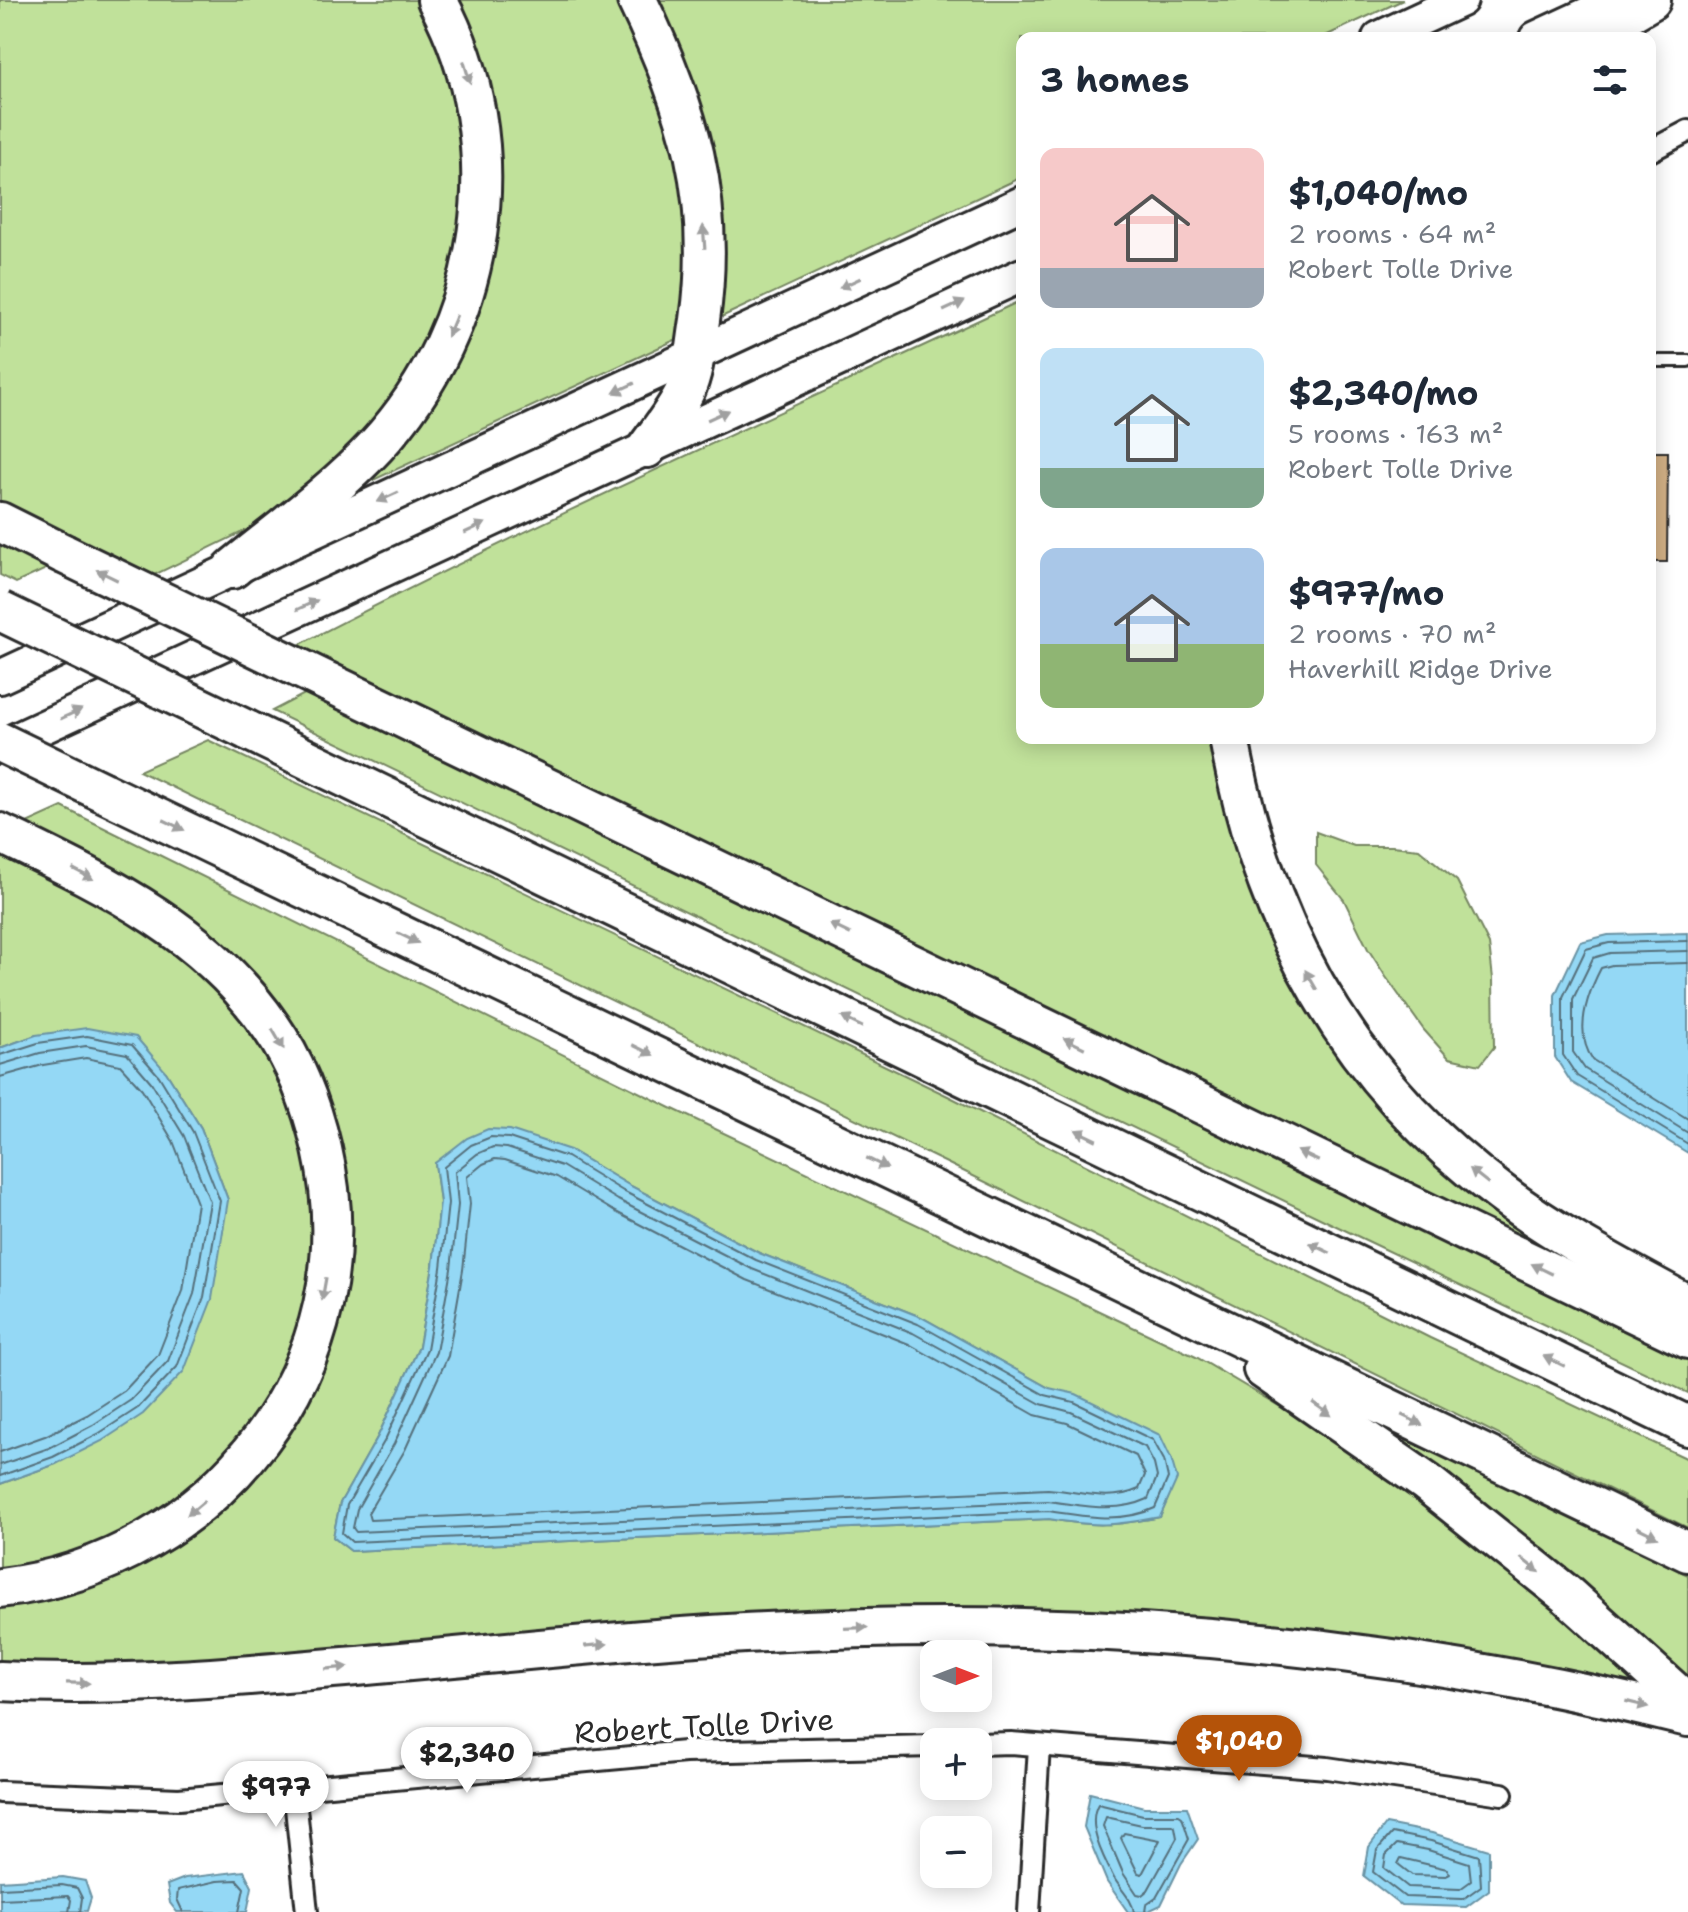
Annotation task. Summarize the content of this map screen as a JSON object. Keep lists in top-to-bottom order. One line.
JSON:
{"streets":{"street":["Robert Tolle Drive"]},"north":"right","page":{"heading":"3 homes","list":[{"name":"$1,040/mo","note":"2 rooms · 64 m² · Robert Tolle Drive"},{"name":"$2,340/mo","note":"5 rooms · 163 m² · Robert Tolle Drive"},{"name":"$977/mo","note":"2 rooms · 70 m² · Haverhill Ridge Drive"}],"map_buttons":["+","−"],"price":["$1,040","$2,340","$977"]}}
